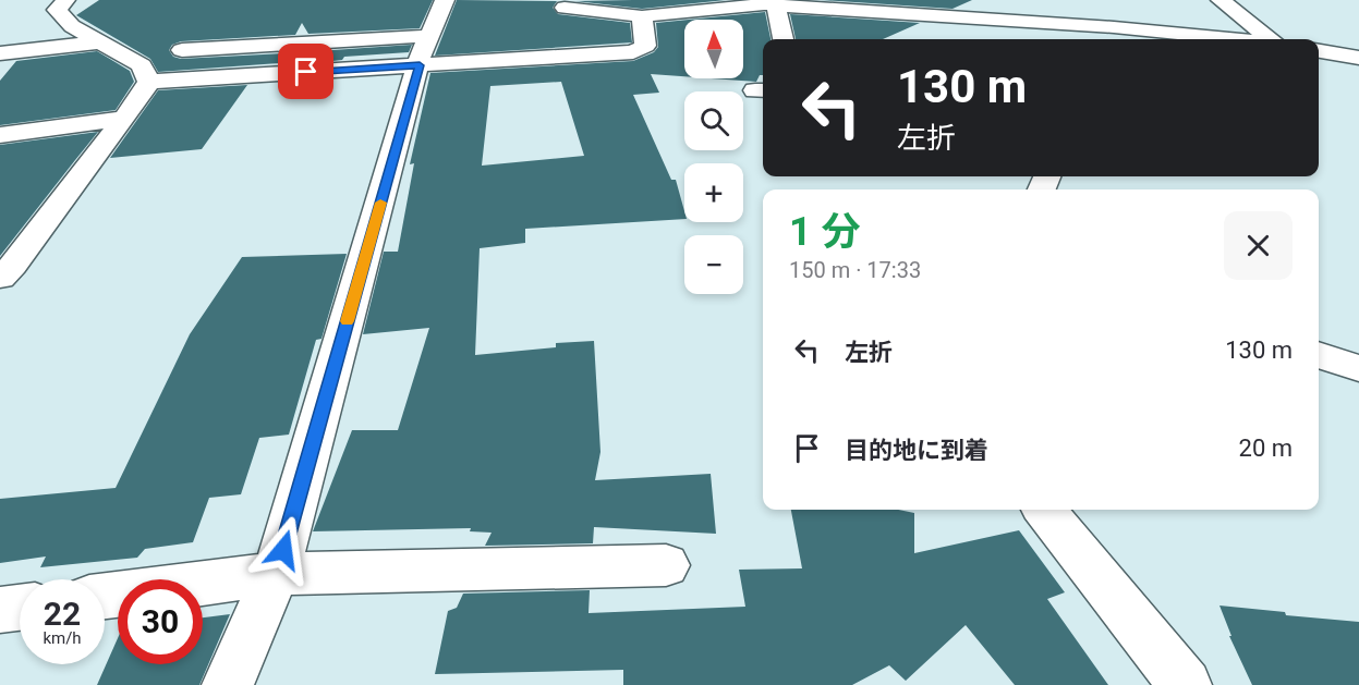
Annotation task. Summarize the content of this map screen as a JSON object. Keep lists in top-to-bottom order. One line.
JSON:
{"north":"top","page":{"map_buttons":["+","−"],"turn":["130 m","左折"],"heading":["1 分","150 m · 17:33"],"list":[{"name":"左折","value":"130 m"},{"name":"目的地に到着","value":"20 m"}],"speed":"22 km/h","limit":"30"}}
